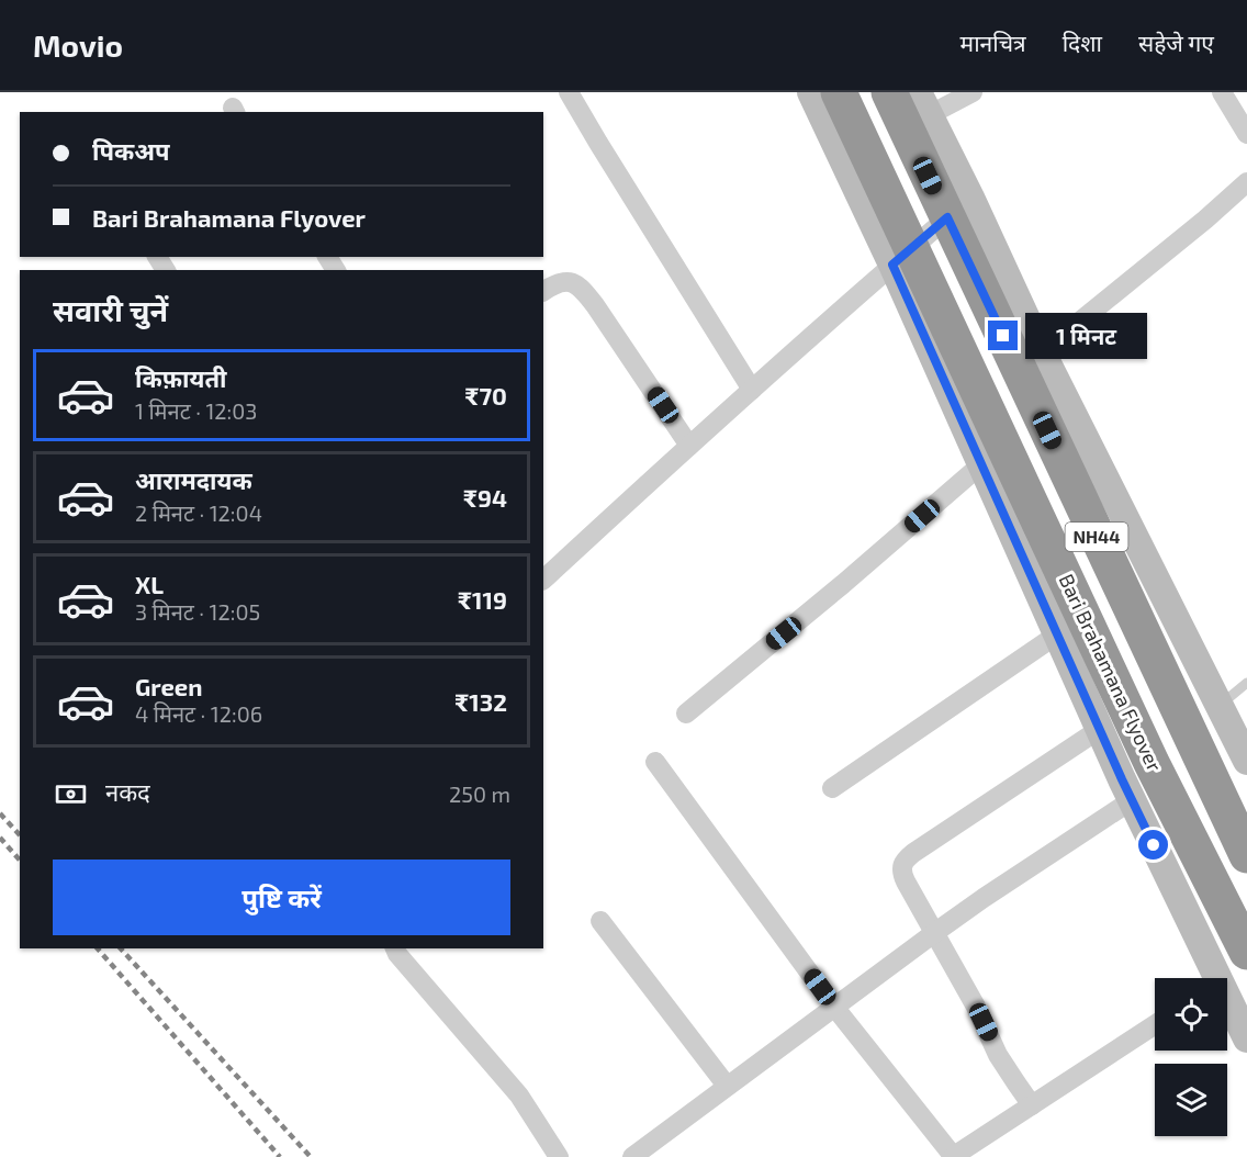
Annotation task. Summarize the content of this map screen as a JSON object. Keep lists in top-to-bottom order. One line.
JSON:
{"streets":{"highway":["NH44","Bari Brahamana Flyover"]},"crossings":[["NH44","Bari Brahamana Flyover"]],"page":{"header":"Movio","nav":["मानचित्र","दिशा","सहेजे गए"],"banner":["पिकअप","Bari Brahamana Flyover"],"heading":"सवारी चुनें","bubble":"1 मिनट","list":[{"name":"किफ़ायती","note":"1 मिनट · 12:03","value":"₹70"},{"name":"आरामदायक","note":"2 मिनट · 12:04","value":"₹94"},{"name":"XL","note":"3 मिनट · 12:05","value":"₹119"},{"name":"Green","note":"4 मिनट · 12:06","value":"₹132"}],"pay":["नकद","250 m"],"buttons":"पुष्टि करें"}}
